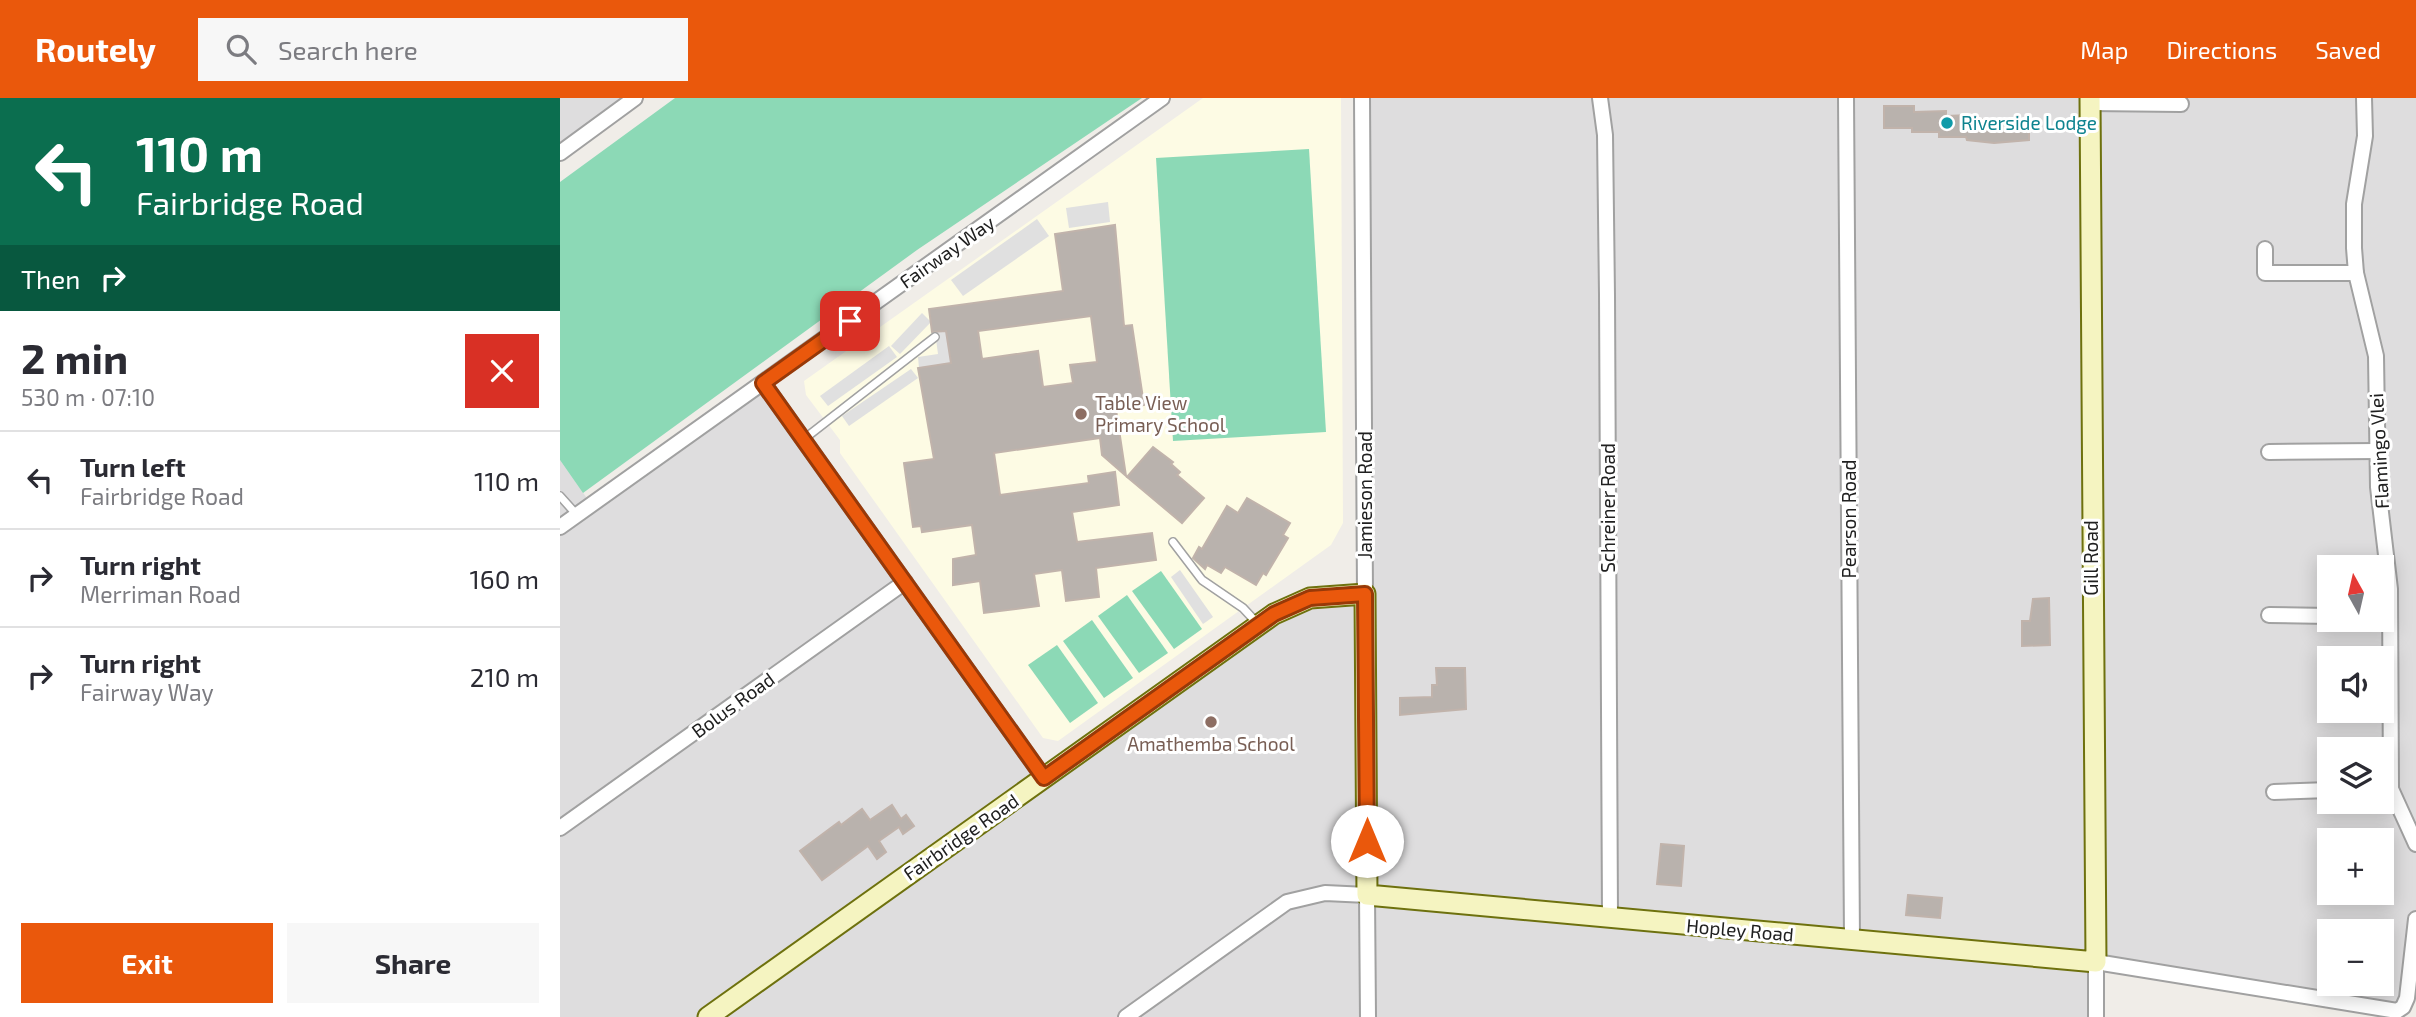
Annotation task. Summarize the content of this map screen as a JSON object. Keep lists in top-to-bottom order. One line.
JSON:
{"streets":{"street":["Fairway Way","Flamingo Vlei","Jamieson Road","Schreiner Road","Pearson Road","Gill Road","Bolus Road","Fairbridge Road","Hopley Road"]},"crossings":[["Jamieson Road","Fairbridge Road"],["Jamieson Road","Hopley Road"],["Schreiner Road","Hopley Road"],["Pearson Road","Hopley Road"],["Gill Road","Hopley Road"]],"places":["Riverside Lodge","Table View Primary School","Amathemba School"],"north":"top","page":{"header":"Routely","search":"Search here","nav":["Map","Directions","Saved"],"turn":["110 m","Fairbridge Road"],"then":"Then","heading":["2 min","530 m · 07:10"],"list":[{"name":"Turn left","note":"Fairbridge Road","value":"110 m"},{"name":"Turn right","note":"Merriman Road","value":"160 m"},{"name":"Turn right","note":"Fairway Way","value":"210 m"}],"map_buttons":["+","−"],"buttons":["Exit","Share"]}}
